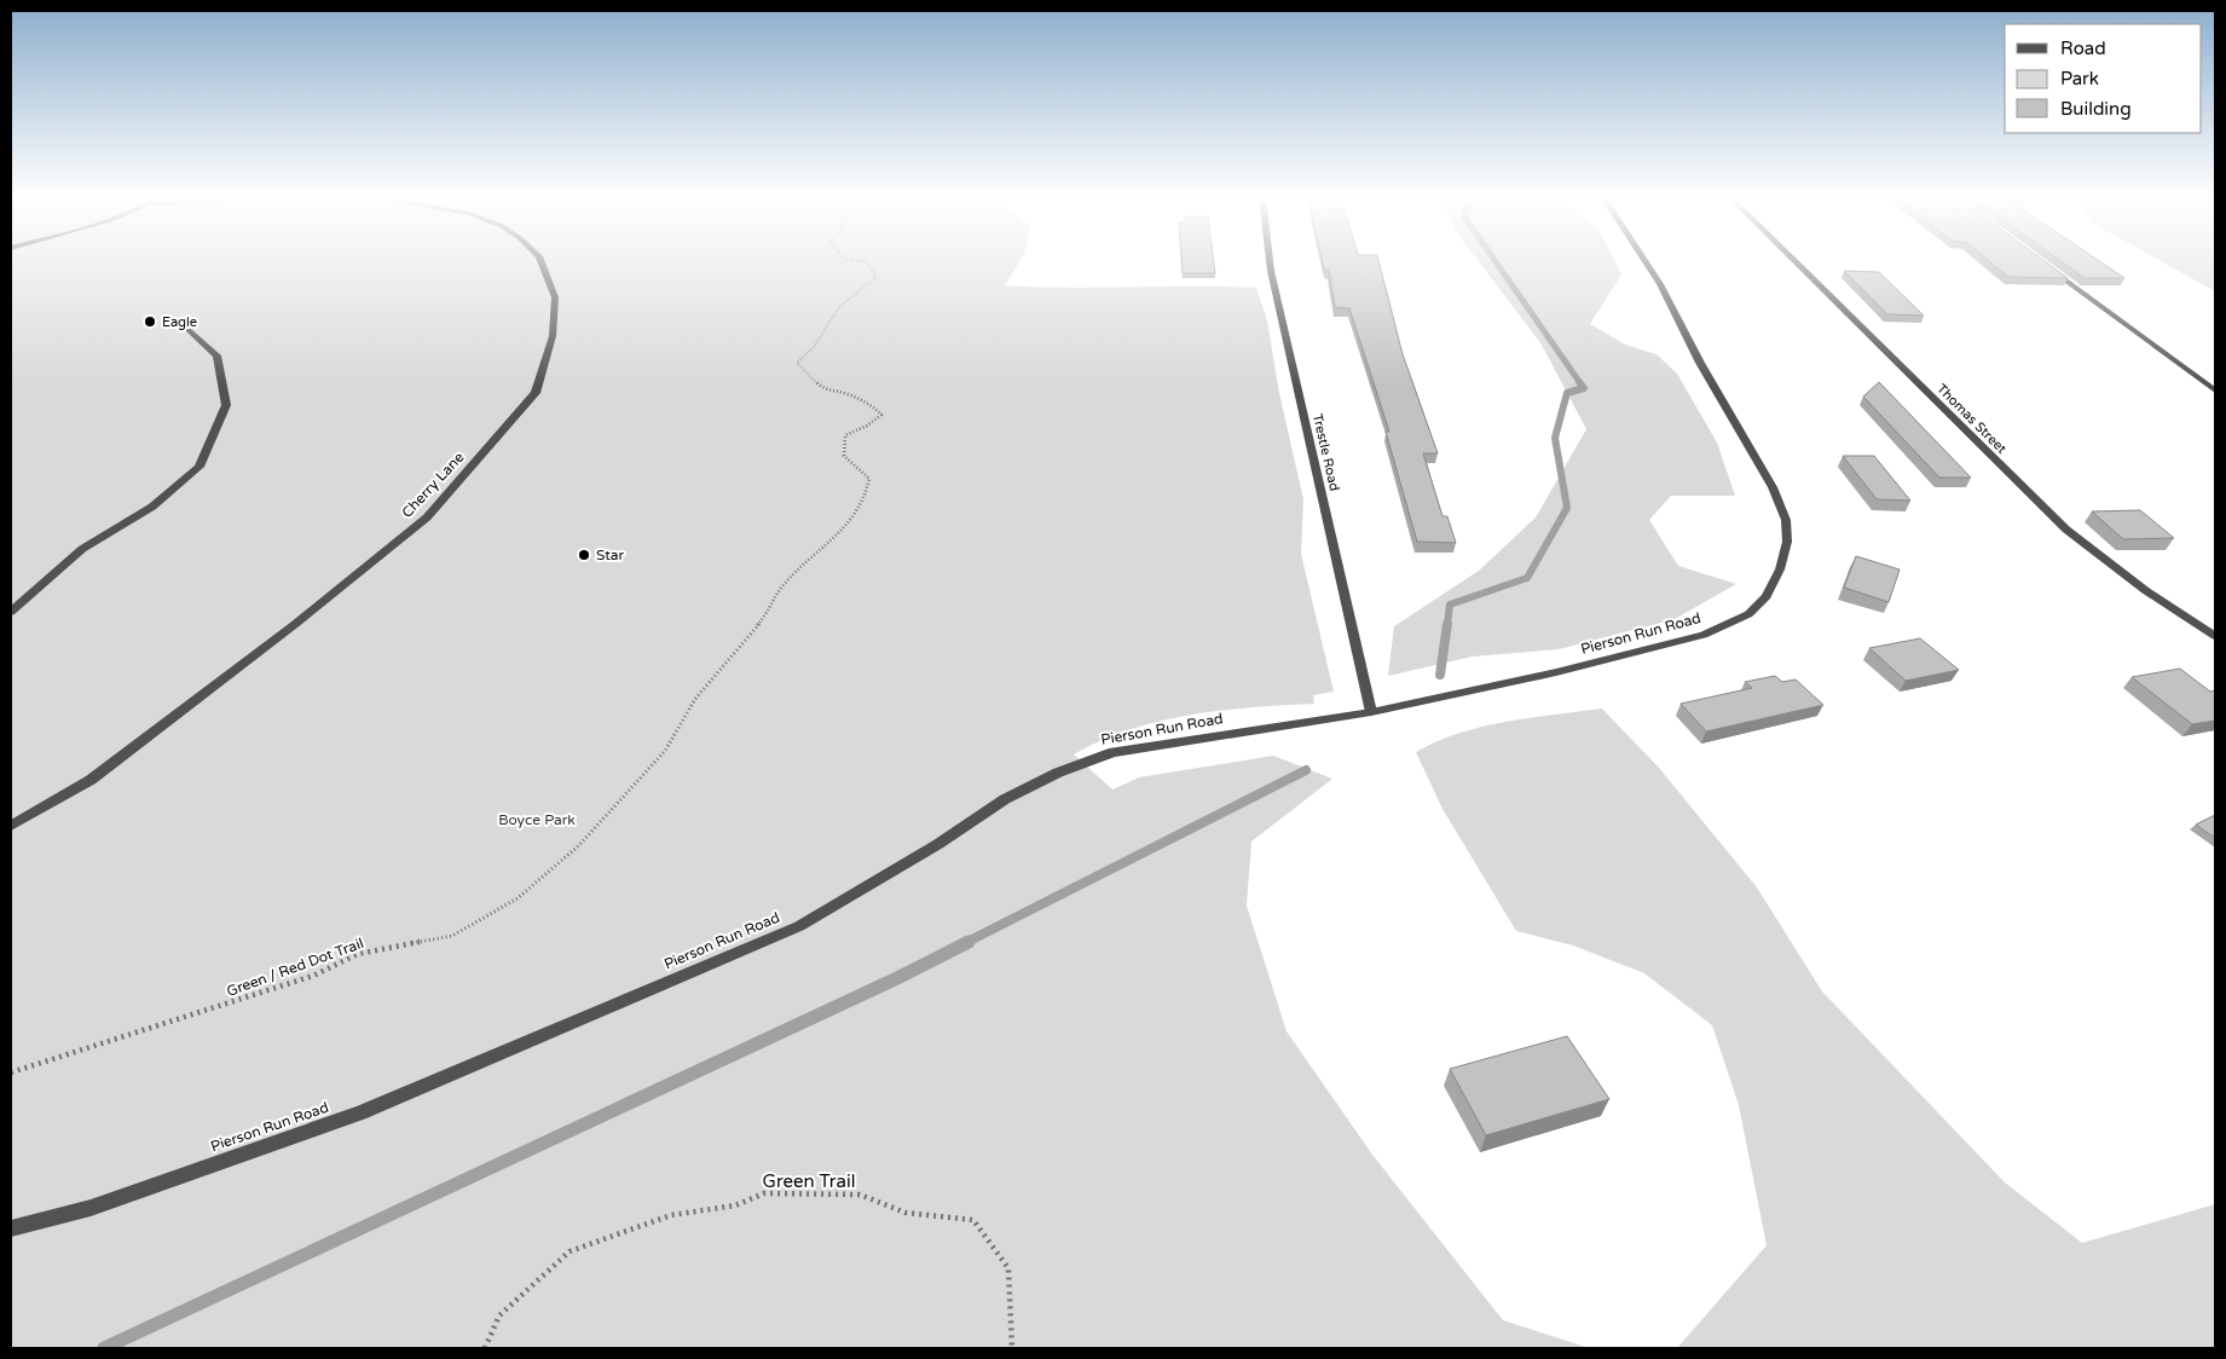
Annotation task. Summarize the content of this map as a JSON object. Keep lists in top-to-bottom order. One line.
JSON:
{"streets":{"street":["Thomas Street","Trestle Road","Cherry Lane","Pierson Run Road"],"path":["Green / Red Dot Trail","Green Trail"]},"crossings":[["Trestle Road","Pierson Run Road"]],"parks":["Boyce Park"],"places":["Eagle","Star"],"legend":["Road","Park","Building"]}
